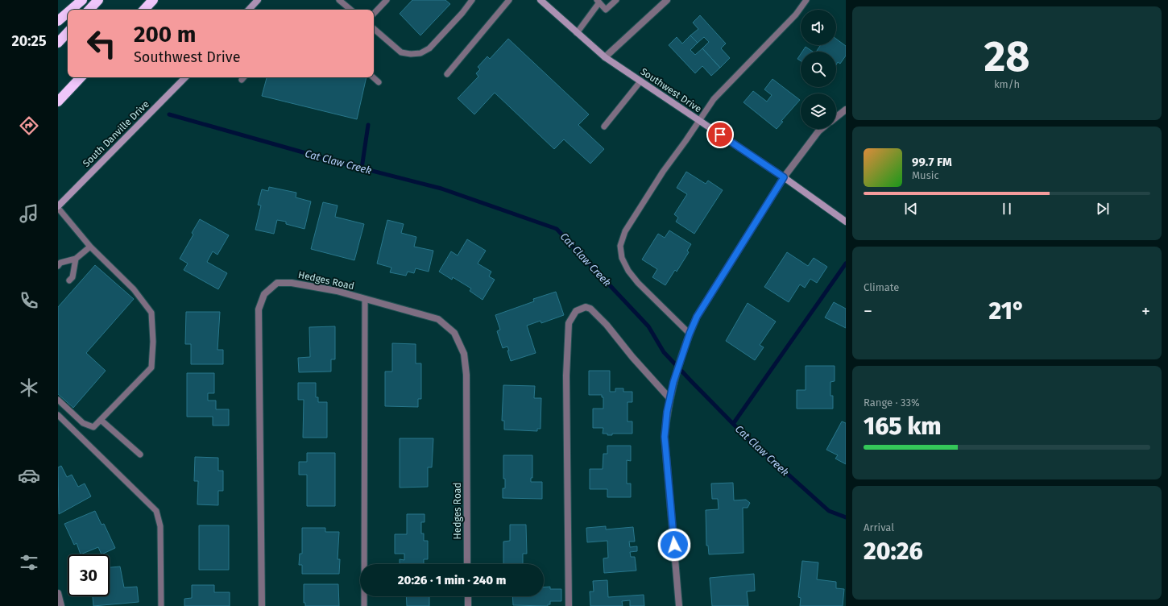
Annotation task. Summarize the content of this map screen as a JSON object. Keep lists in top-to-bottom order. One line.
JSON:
{"streets":{"main road":["Southwest Drive","South Danville Drive"],"street":["Hedges Road"]},"water":["Cat Claw Creek"],"page":{"tabs":"20:25","tile":[["28","km/h"],"Climate",["Range · 33%","165 km"],["Arrival","20:26"]],"turn":["200 m","Southwest Drive"],"song":["99.7 FM","Music"],"heat":["−","21°","+"],"limit":"30","trip":"20:26 · 1 min · 240 m"}}
